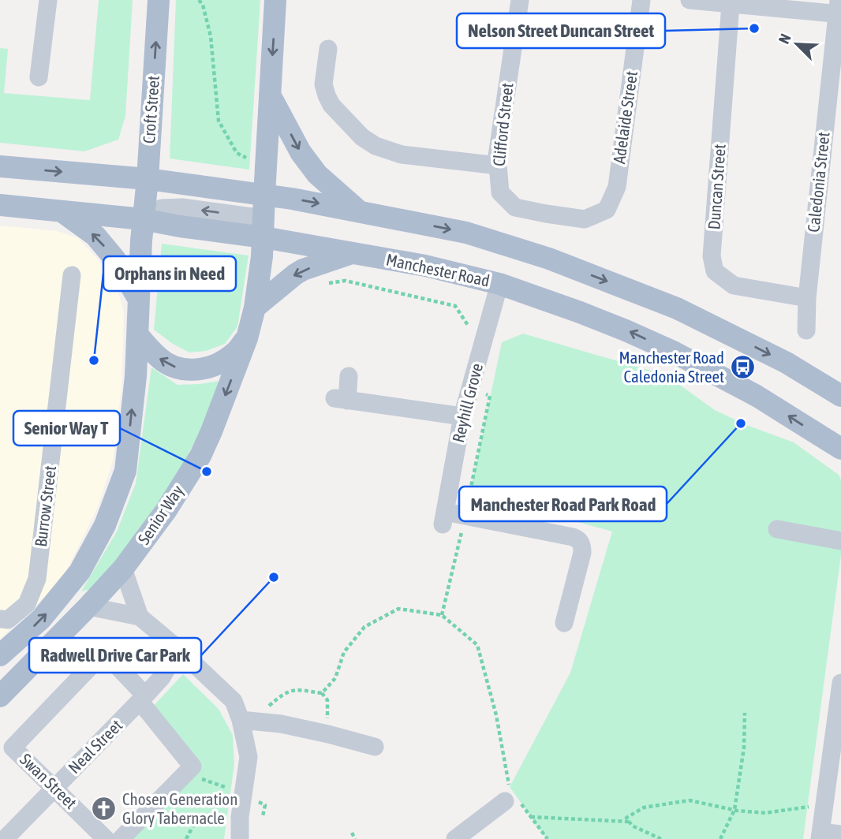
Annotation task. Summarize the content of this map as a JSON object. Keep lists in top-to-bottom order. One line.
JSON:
{"streets":{"main road":["Croft Street","Manchester Road","Senior Way"],"street":["Adelaide Street","Clifford Street","Caledonia Street","Duncan Street","Reyhill Grove","Burrow Street","Neal Street","Swan Street"]},"crossings":[["Croft Street","Manchester Road"],["Adelaide Street","Clifford Street"],["Caledonia Street","Duncan Street"],["Manchester Road","Reyhill Grove"],["Manchester Road","Senior Way"],["Neal Street","Swan Street"]],"places":{"other":["Nelson Street Duncan Street","Orphans in Need","Manchester Road Park Road","Senior Way T","Radwell Drive Car Park"],"bus stop":["Manchester Road Caledonia Street"],"church":["Chosen Generation Glory Tabernacle"]},"north":"top left"}
